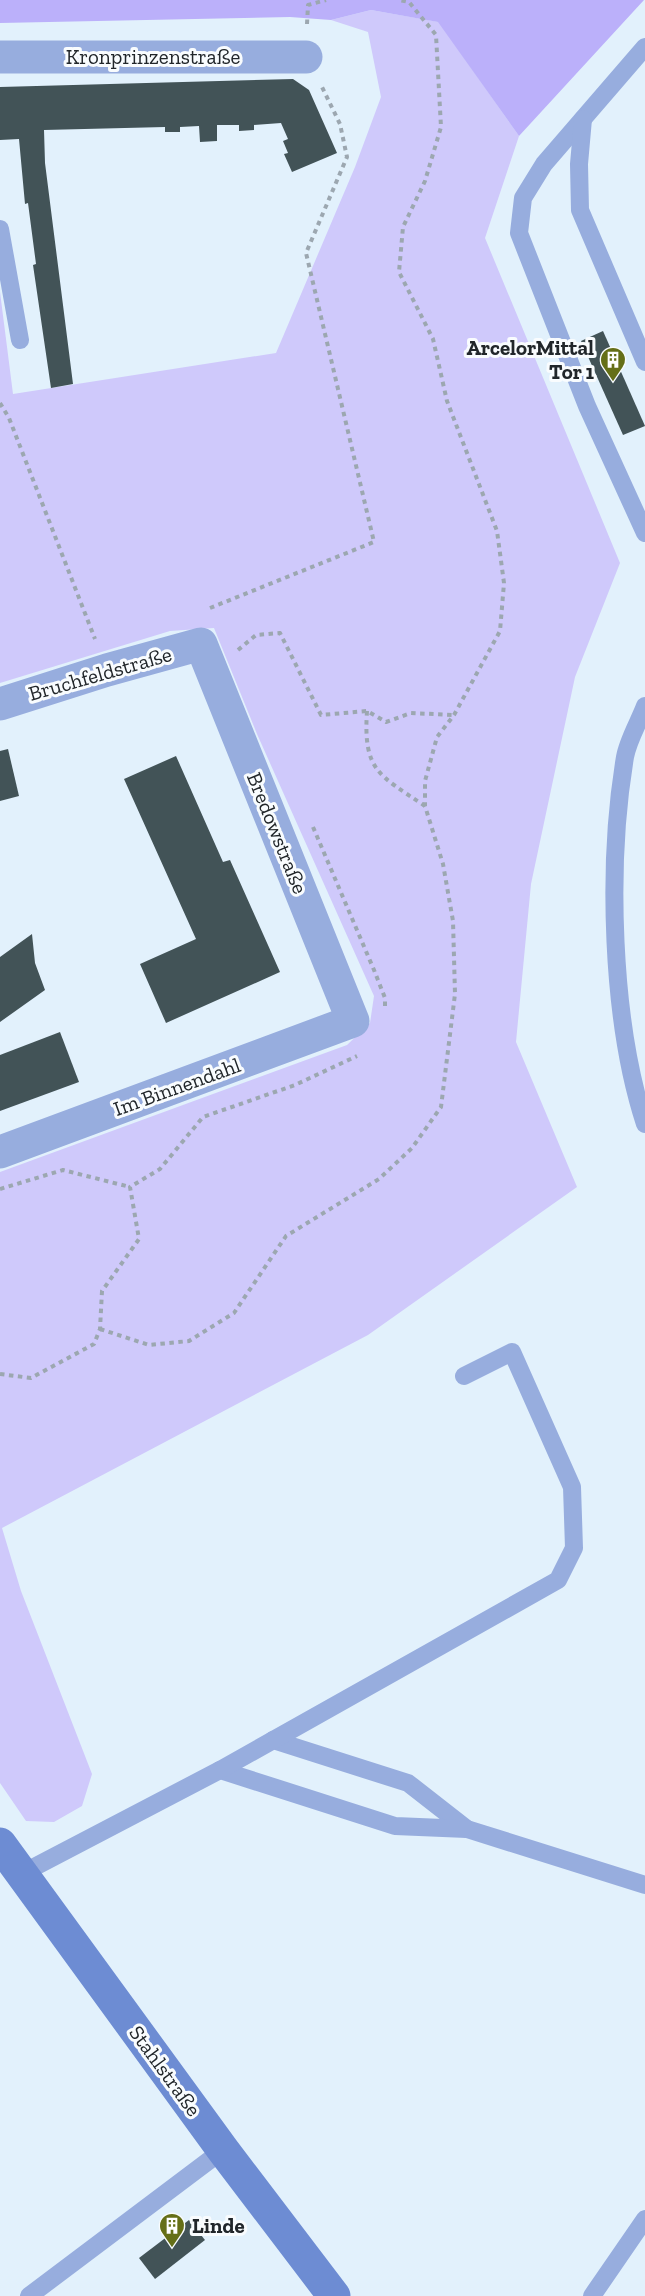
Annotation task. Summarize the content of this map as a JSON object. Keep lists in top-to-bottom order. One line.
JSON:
{"streets":{"street":["Kronprinzenstraße","Bruchfeldstraße","Bredowstraße","Im Binnendahl","Stahlstraße"]},"crossings":[["Bruchfeldstraße","Bredowstraße"],["Bredowstraße","Im Binnendahl"]],"places":{"building":["ArcelorMittal Tor 1","Linde"]}}
